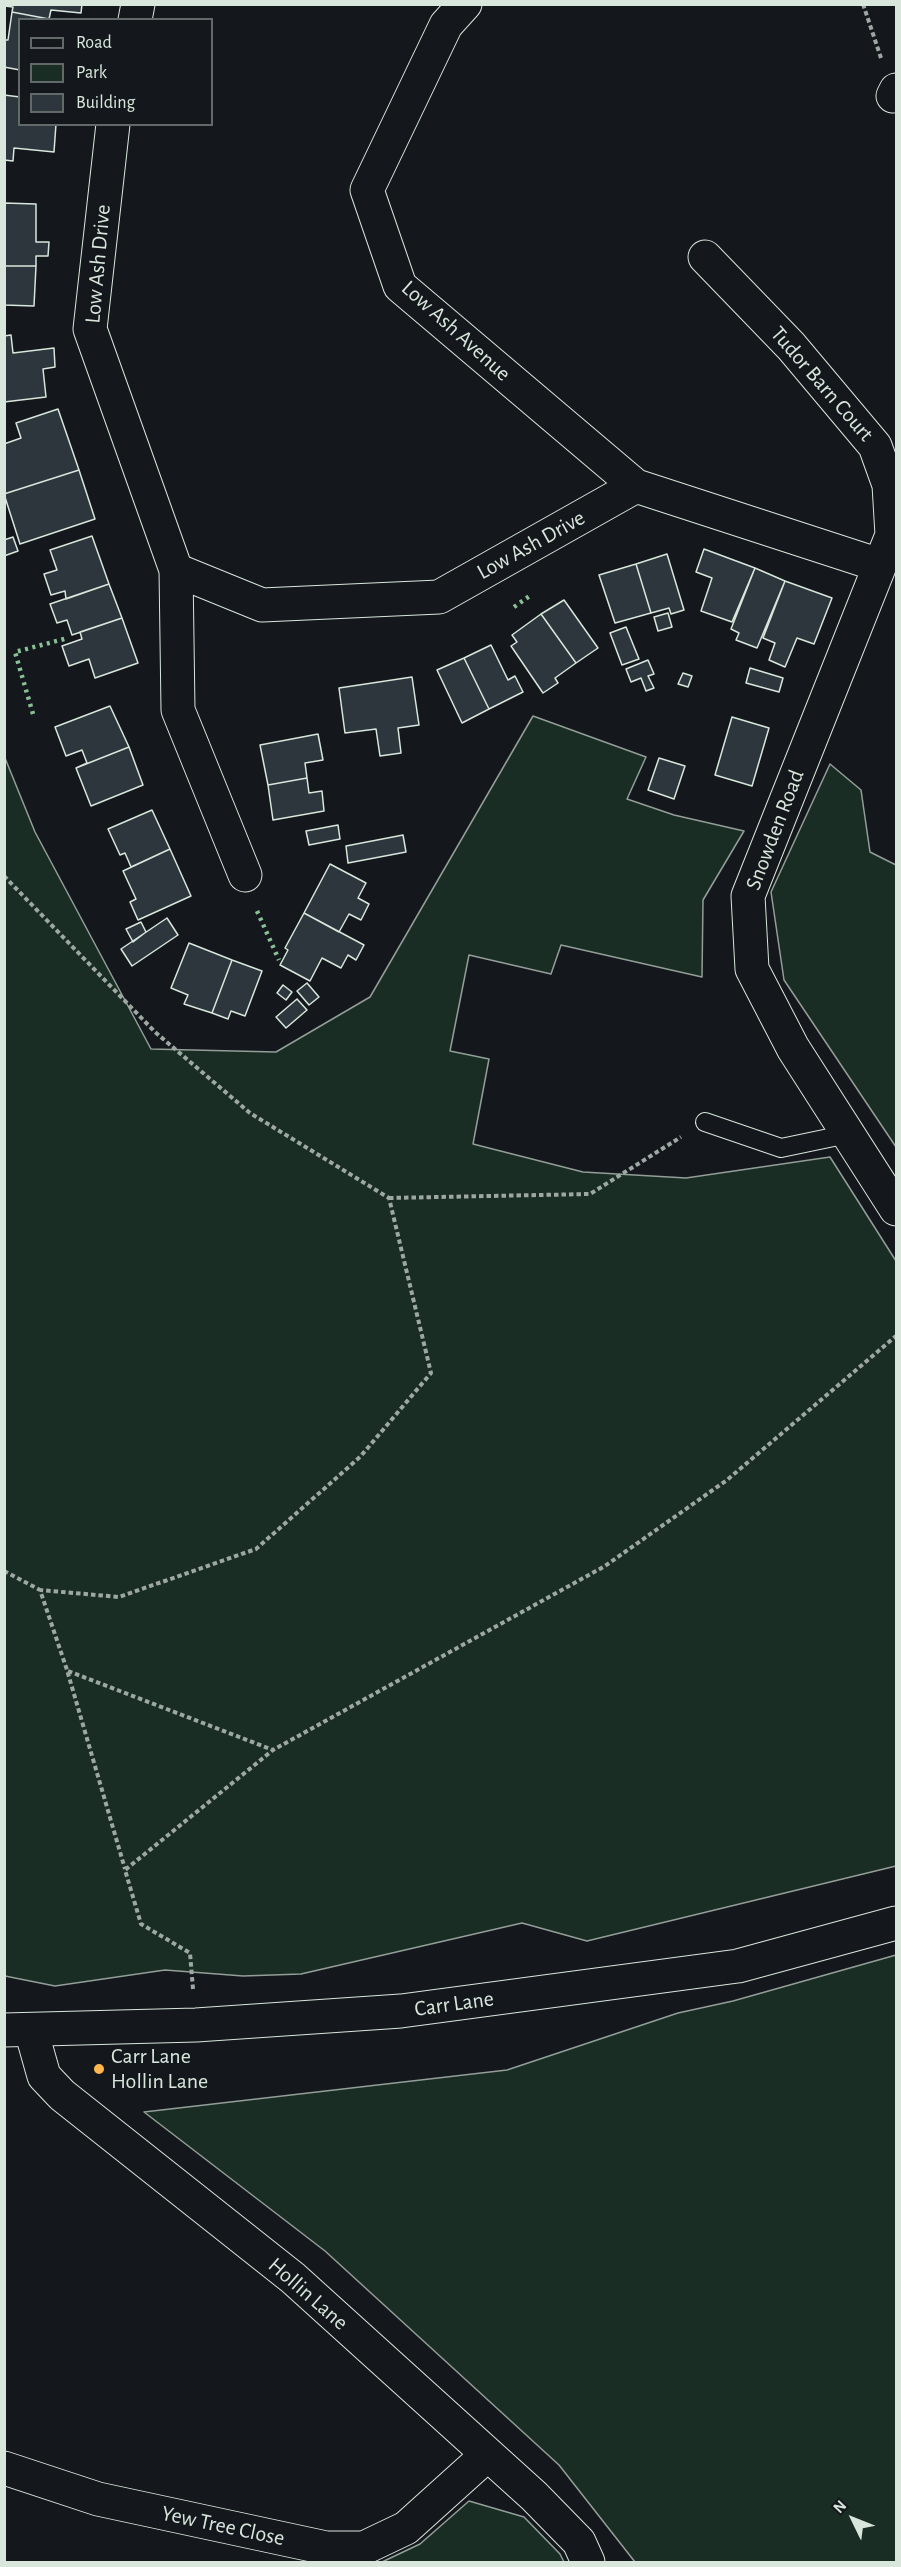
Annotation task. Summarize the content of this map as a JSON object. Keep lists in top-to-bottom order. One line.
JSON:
{"streets":{"street":["Low Ash Drive","Low Ash Avenue","Tudor Barn Court","Snowden Road","Carr Lane","Hollin Lane","Yew Tree Close"]},"crossings":[["Low Ash Drive","Low Ash Avenue"],["Tudor Barn Court","Snowden Road"],["Carr Lane","Hollin Lane"],["Hollin Lane","Yew Tree Close"]],"places":["Carr Lane Hollin Lane"],"legend":["Road","Park","Building"],"north":"top left"}
